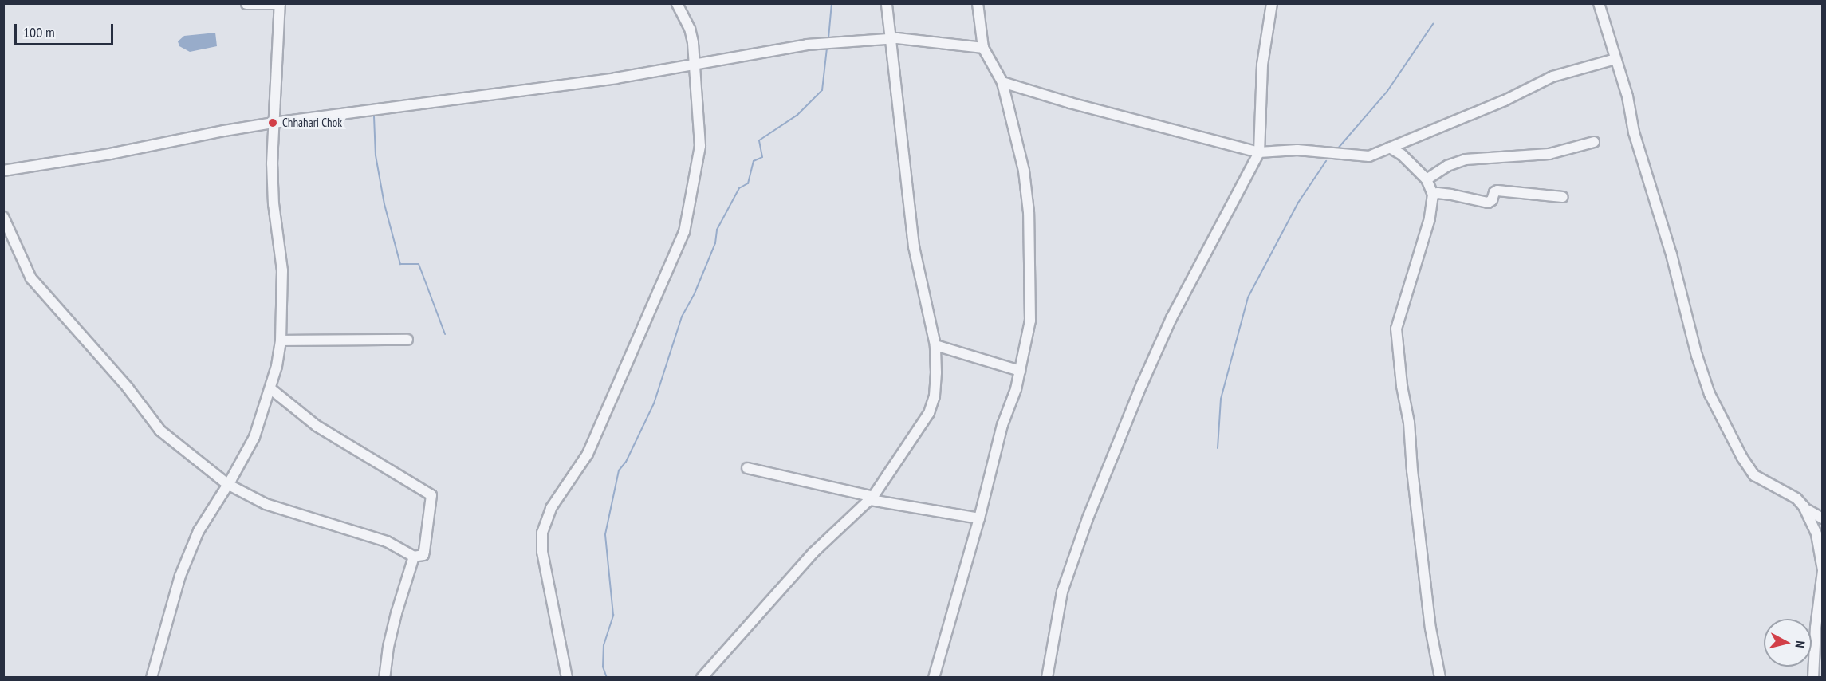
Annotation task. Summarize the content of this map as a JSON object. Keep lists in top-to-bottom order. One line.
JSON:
{"places":["Chhahari Chok"],"scale_bar":"100 m","north":"right"}
